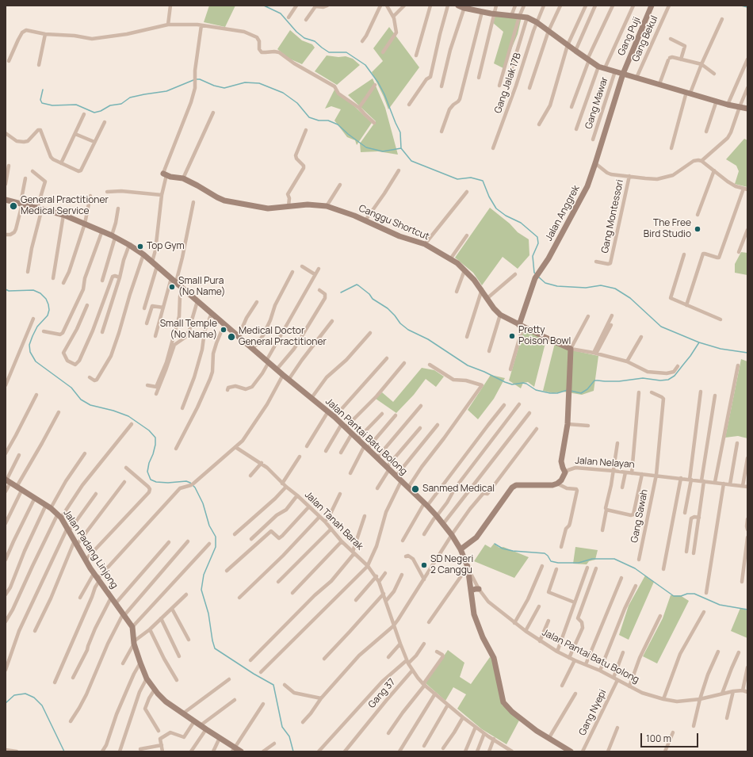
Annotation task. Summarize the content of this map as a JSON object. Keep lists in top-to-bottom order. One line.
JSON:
{"streets":{"street":["Gang Puji","Gang Bekul","Gang Jalak 17B","Gang Mawar","Jalan Anggrek","Gang Montessori","Canggu Shortcut","Jalan Pantai Batu Bolong","Jalan Nelayan","Gang Sawah","Jalan Tanah Barak","Jalan Padang Linjong","Gang 37","Gang Nyepi"]},"crossings":[["Gang Puji","Jalan Anggrek"],["Jalan Anggrek","Canggu Shortcut"],["Jalan Pantai Batu Bolong","Gang Nyepi"],["Jalan Nelayan","Gang Sawah"],["Jalan Tanah Barak","Gang 37"]],"places":["General Practitioner Medical Service","The Free Bird Studio","Top Gym","Small Pura (No Name)","Small Temple (No Name)","Pretty Poison Bowl","Medical Doctor General Practitioner","Sanmed Medical","SD Negeri 2 Canggu"],"scale_bar":"100 m"}
